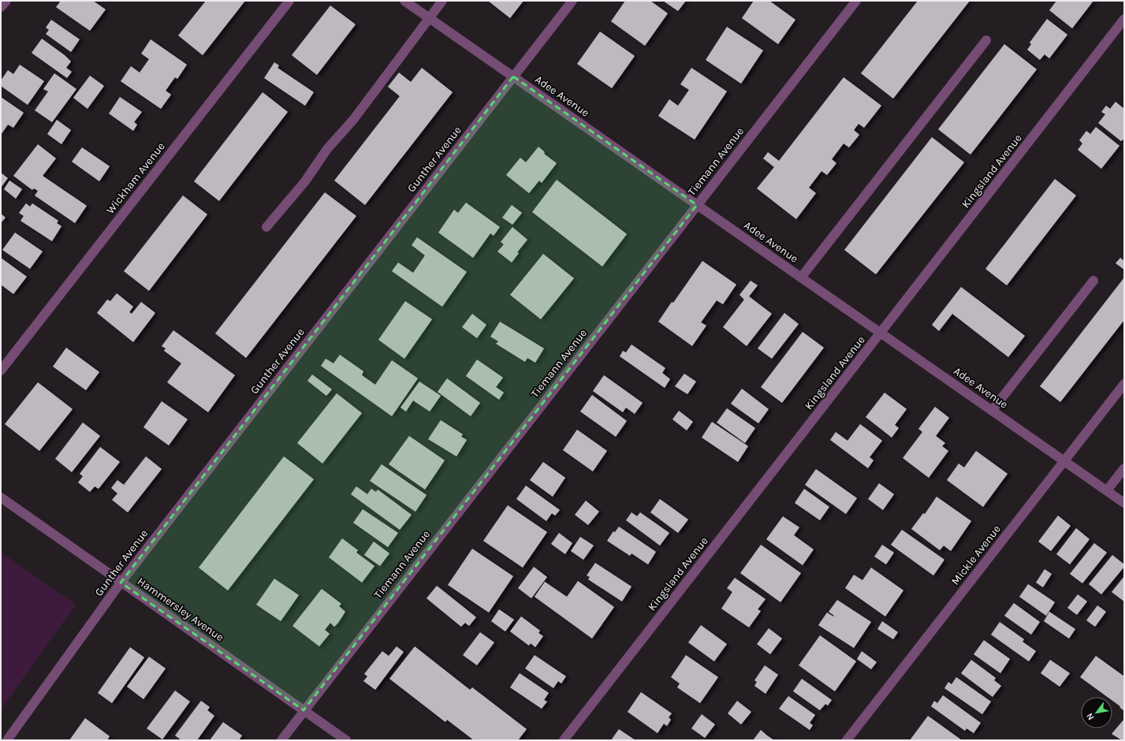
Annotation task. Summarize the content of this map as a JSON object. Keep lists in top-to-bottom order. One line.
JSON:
{"streets":{"street":["Adee Avenue","Gunther Avenue","Tiemann Avenue","Kingsland Avenue","Wickham Avenue","Mickle Avenue","Hammersley Avenue"]},"crossings":[["Adee Avenue","Gunther Avenue"],["Adee Avenue","Tiemann Avenue"],["Adee Avenue","Kingsland Avenue"],["Adee Avenue","Mickle Avenue"],["Gunther Avenue","Hammersley Avenue"],["Tiemann Avenue","Hammersley Avenue"]],"north":"bottom left"}
